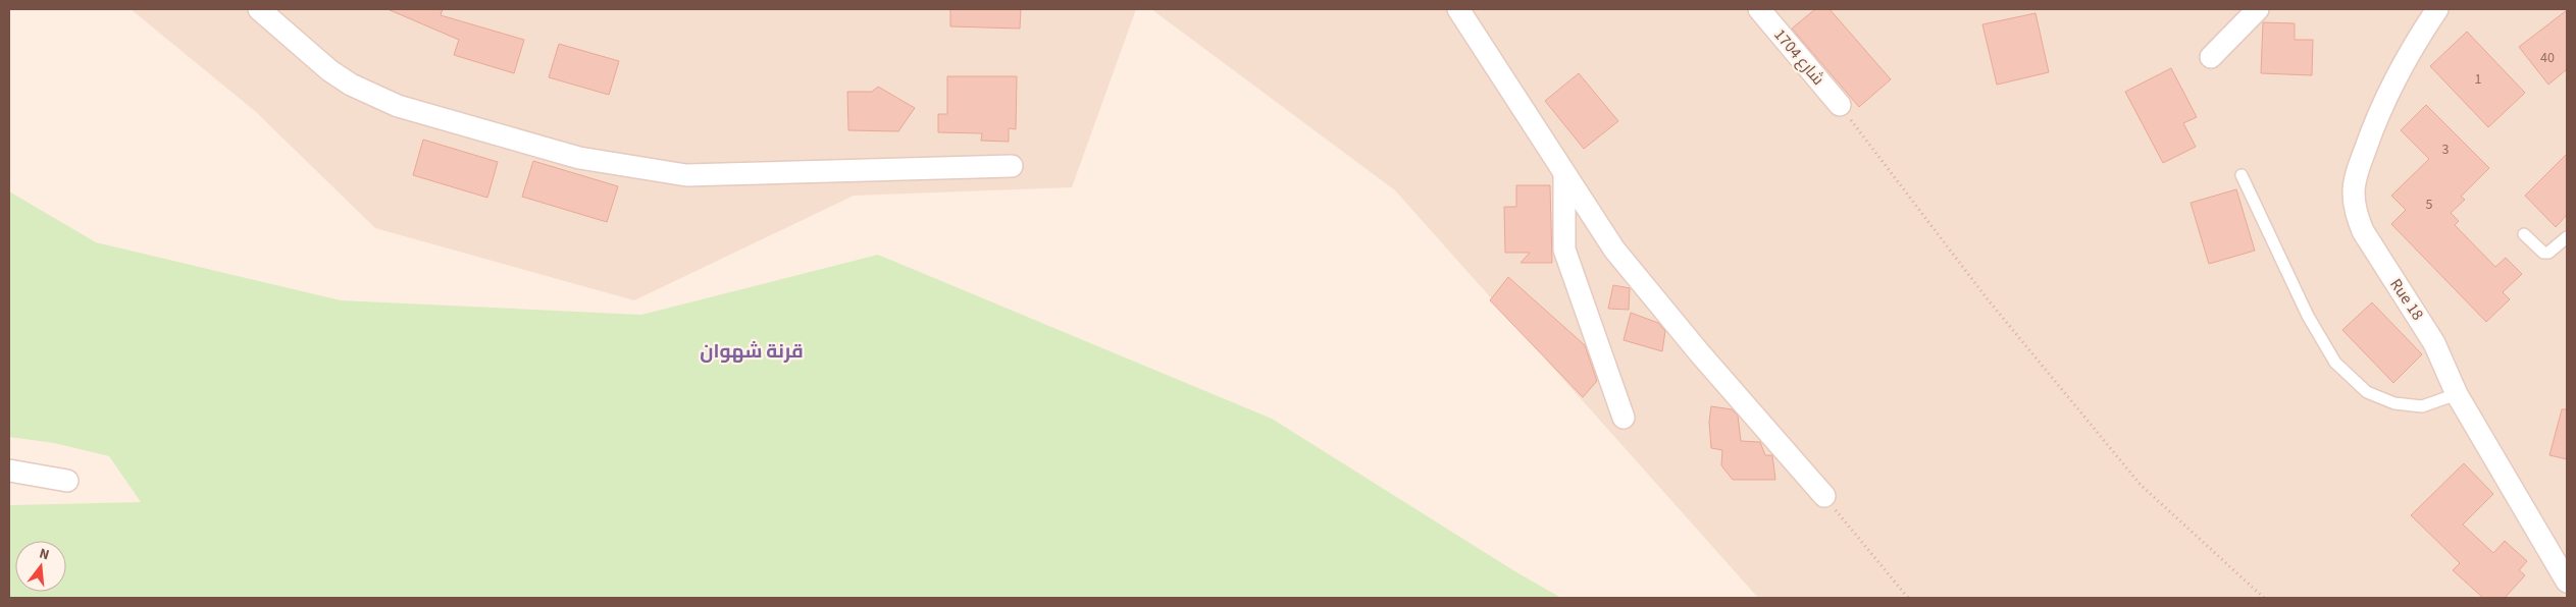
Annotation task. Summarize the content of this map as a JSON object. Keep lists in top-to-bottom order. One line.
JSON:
{"streets":{"street":["شارع 1704","Rue 18"]},"districts":["قرنة شهوان"],"house_numbers":["40","1","3","5"],"north":"top"}
